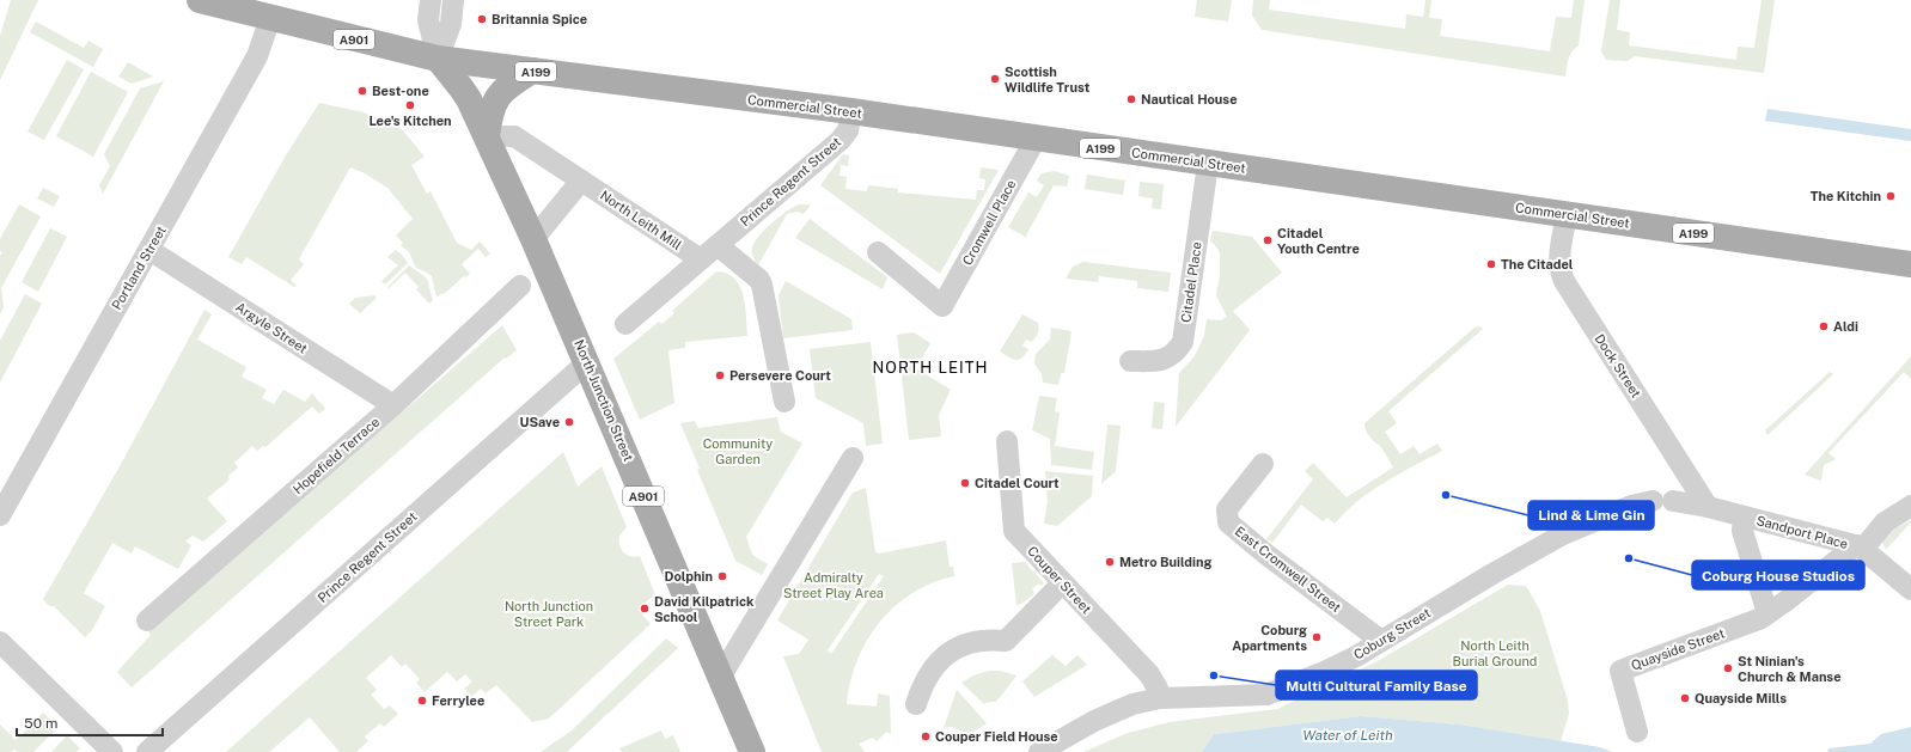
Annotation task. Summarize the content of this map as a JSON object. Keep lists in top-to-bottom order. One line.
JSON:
{"streets":{"main road":["A901","A199","Commercial Street","North Junction Street"],"street":["Prince Regent Street","North Leith Mill","Cromwell Place","Portland Street","Citadel Place","Argyle Street","Dock Street","Hopefield Terrace","Sandport Place","East Cromwell Street","Couper Street","Coburg Street","Quayside Street"]},"crossings":[["A901","Commercial Street"],["A901","Portland Street"],["A901","North Junction Street"],["Commercial Street","Prince Regent Street"],["Commercial Street","Cromwell Place"],["Commercial Street","Citadel Place"],["Commercial Street","Dock Street"],["Commercial Street","North Junction Street"],["Prince Regent Street","North Junction Street"],["North Leith Mill","North Junction Street"],["Portland Street","Argyle Street"],["Argyle Street","Hopefield Terrace"],["Dock Street","Sandport Place"],["Dock Street","Coburg Street"],["Sandport Place","Coburg Street"],["Sandport Place","Quayside Street"],["East Cromwell Street","Coburg Street"],["Couper Street","Coburg Street"]],"districts":["NORTH LEITH"],"water":["Water of Leith"],"parks":["Community Garden","Admiralty Street Play Area","North Junction Street Park","North Leith Burial Ground"],"places":["Britannia Spice","Scottish Wildlife Trust","Best-one","Nautical House","Lee's Kitchen","The Kitchin","Citadel Youth Centre","The Citadel","Aldi","Persevere Court","USave","Citadel Court","Lind & Lime Gin","Coburg House Studios","Metro Building","Dolphin","David Kilpatrick School","Coburg Apartments","St Ninian's Church & Manse","Multi Cultural Family Base","Quayside Mills","Ferrylee","Couper Field House"],"scale_bar":"50 m"}
